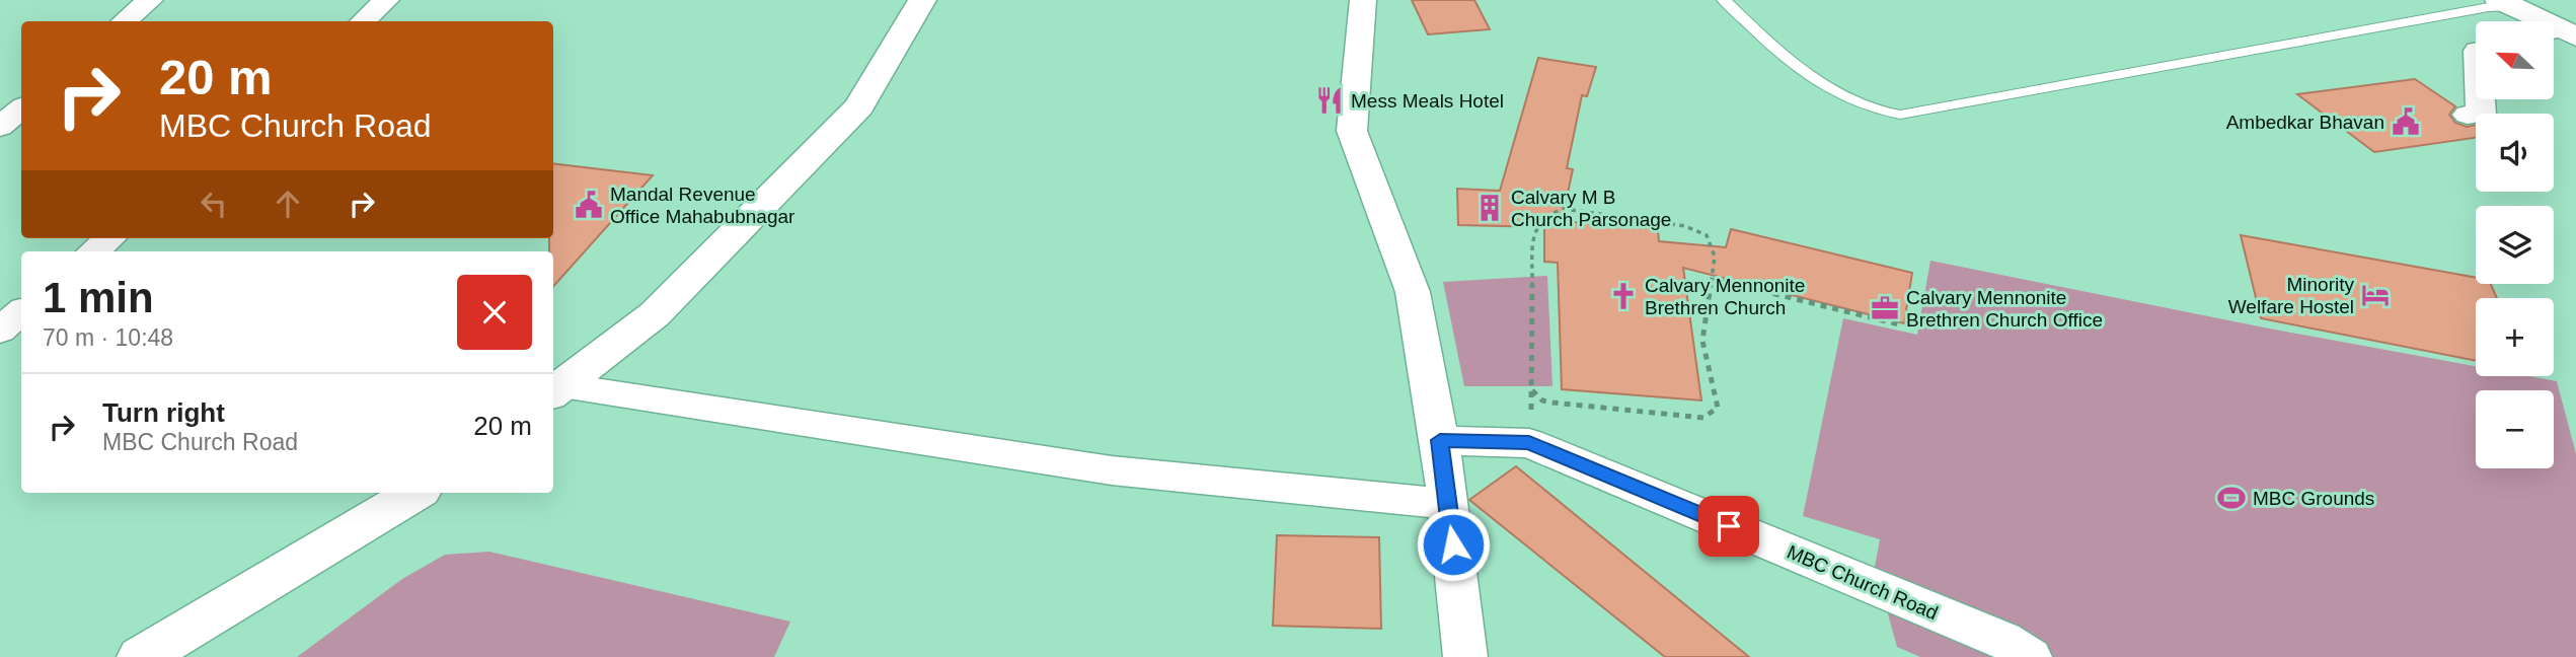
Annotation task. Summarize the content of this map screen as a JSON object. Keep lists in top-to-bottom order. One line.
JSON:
{"streets":{"street":["MBC Church Road"]},"places":{"restaurant":["Mess Meals Hotel"],"public building":["Ambedkar Bhavan","Mandal Revenue Office Mahabubnagar"],"building":["Calvary M B Church Parsonage"],"hotel":["Minority Welfare Hostel"],"church":["Calvary Mennonite Brethren Church"],"office":["Calvary Mennonite Brethren Church Office"],"sports":["MBC Grounds"]},"north":"top left","page":{"map_buttons":["+","−"],"turn":["20 m","MBC Church Road"],"heading":["1 min","70 m · 10:48"],"list":[{"name":"Turn right","note":"MBC Church Road","value":"20 m"}]}}
